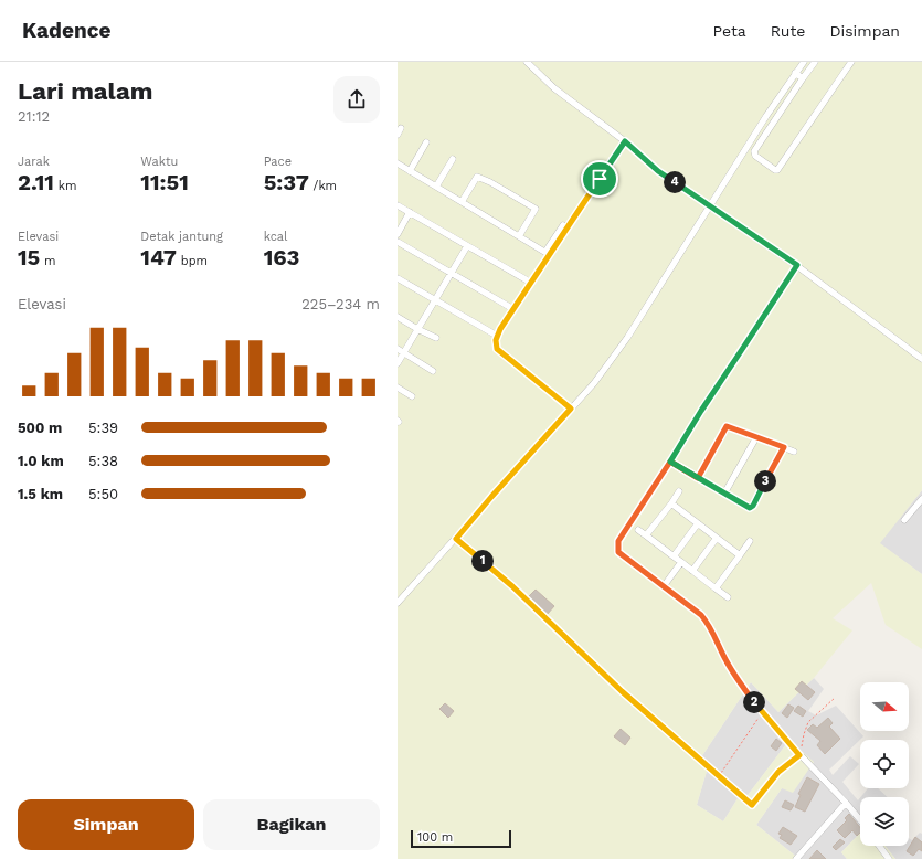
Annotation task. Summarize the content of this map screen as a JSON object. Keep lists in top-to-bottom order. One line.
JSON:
{"scale_bar":"100 m","north":"right","page":{"header":"Kadence","nav":["Peta","Rute","Disimpan"],"heading":["Lari malam","21:12"],"stats":[["Jarak","2.11 km"],["Waktu","11:51"],["Pace","5:37 /km"],["Elevasi","15 m"],["Detak jantung","147 bpm"],["kcal","163"]],"pins":["4","3","1","2"],"chart":["Elevasi","225–234 m"],"list":[{"name":"500 m","note":"5:39"},{"name":"1.0 km","note":"5:38"},{"name":"1.5 km","note":"5:50"}],"buttons":["Simpan","Bagikan"],"scale":"100 m"}}
